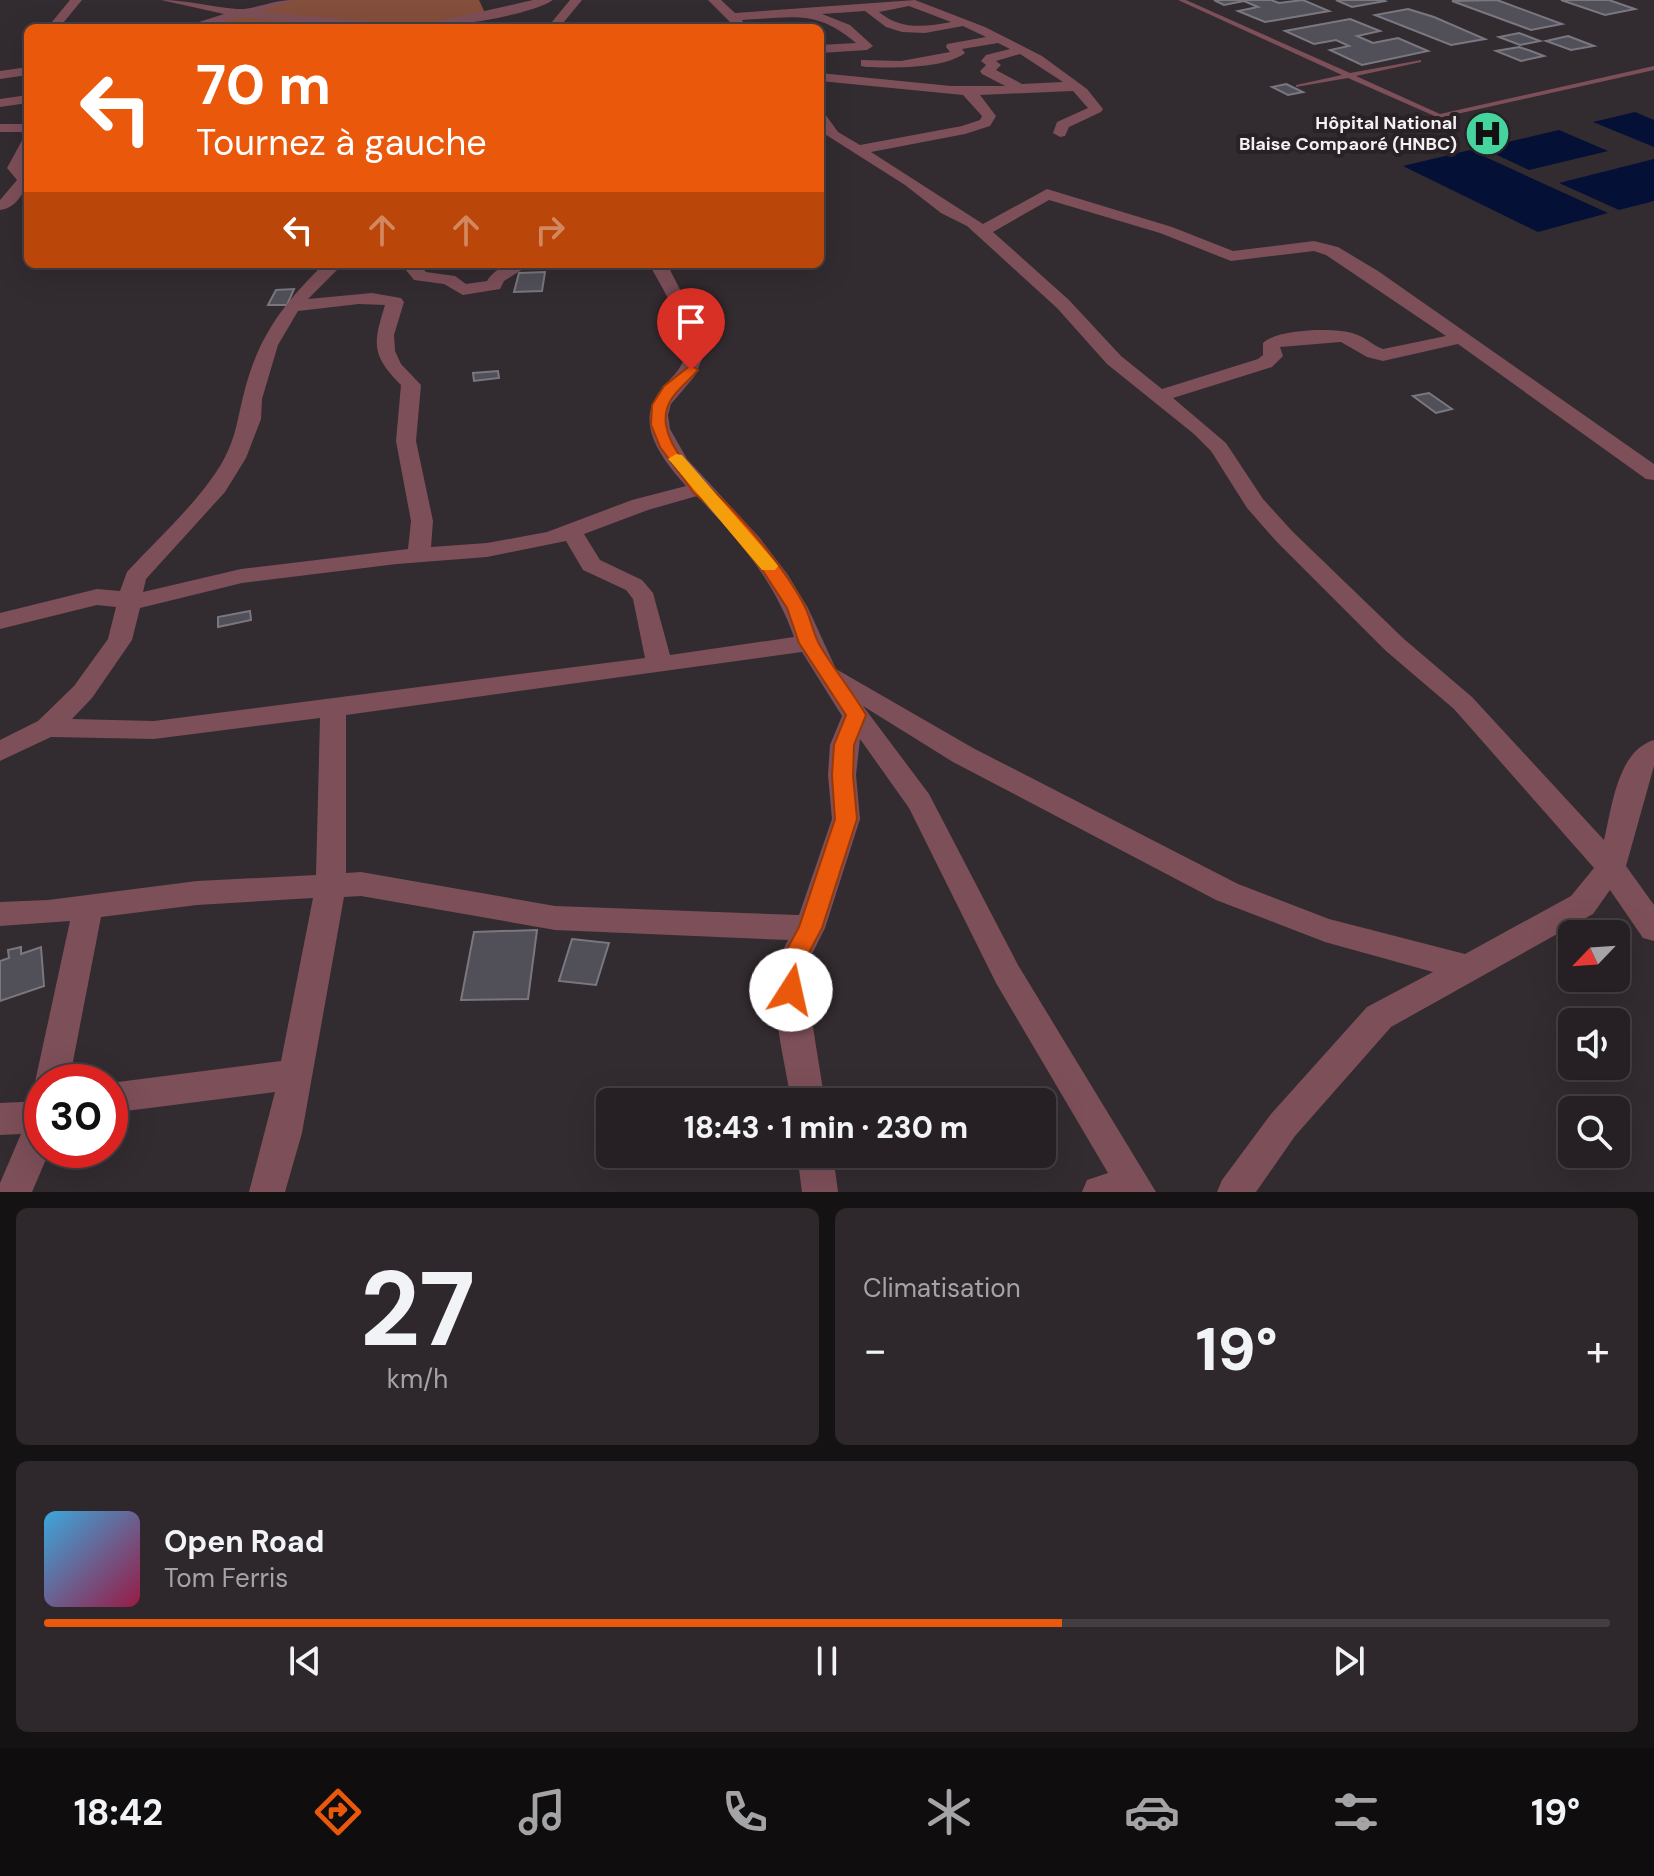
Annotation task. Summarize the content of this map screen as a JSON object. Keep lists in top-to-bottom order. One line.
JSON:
{"places":{"hospital":["Hôpital National Blaise Compaoré (HNBC)"]},"north":"bottom left","page":{"turn":["70 m","Tournez à gauche"],"limit":"30","trip":"18:43 · 1 min · 230 m","tile":[["27","km/h"],"Climatisation"],"heat":["−","19°","+"],"song":["Open Road","Tom Ferris"],"tabs":["18:42","19°"]}}
